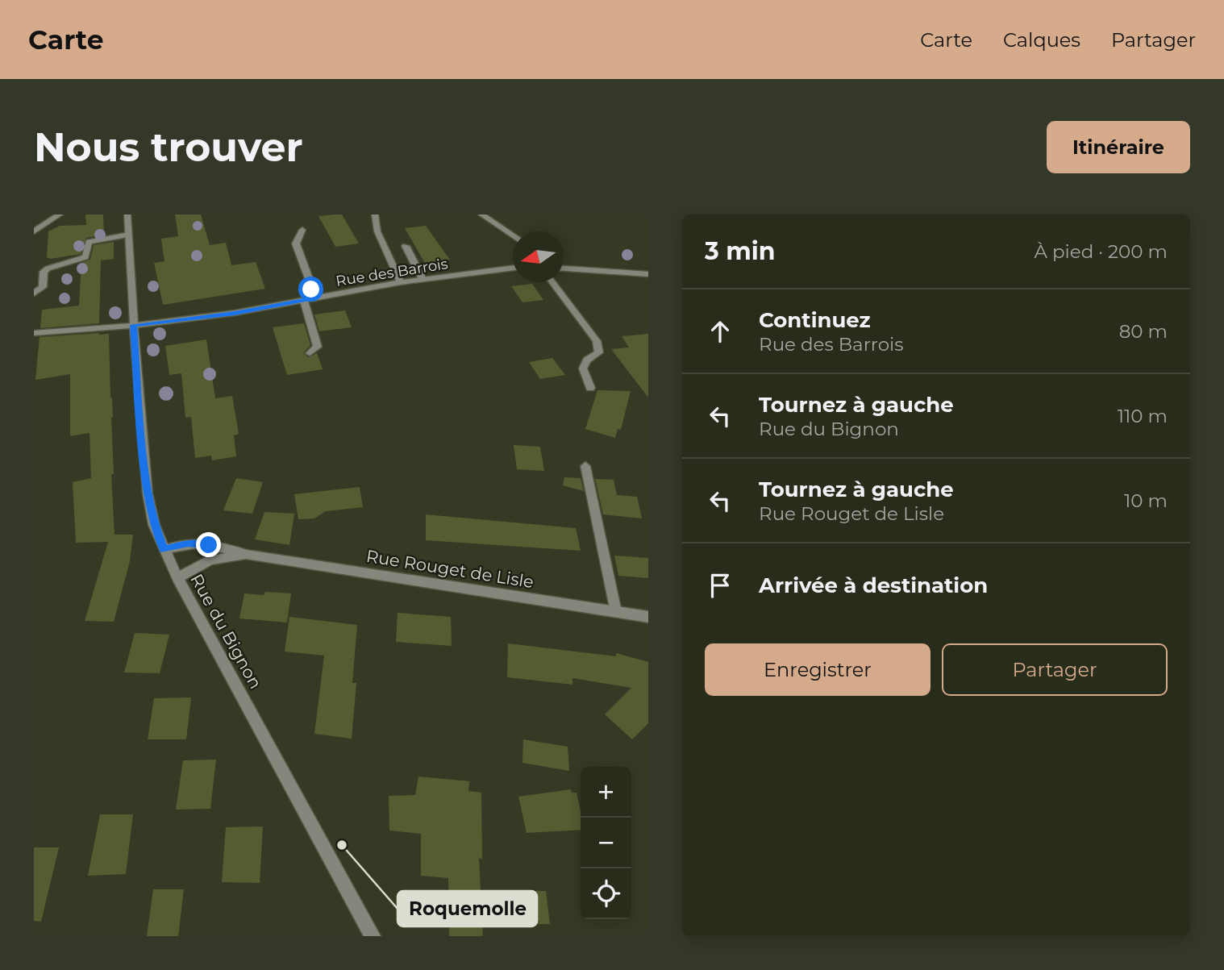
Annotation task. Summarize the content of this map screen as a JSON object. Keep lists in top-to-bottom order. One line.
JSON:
{"streets":{"street":["Rue des Barrois","Rue Rouget de Lisle","Rue du Bignon"]},"crossings":[["Rue des Barrois","Rue du Bignon"],["Rue Rouget de Lisle","Rue du Bignon"]],"places":["Roquemolle"],"north":"left","page":{"header":"Carte","nav":["Carte","Calques","Partager"],"buttons":["Itinéraire",["Enregistrer","Partager"]],"title":"Nous trouver","heading":["3 min","À pied · 200 m"],"list":[["Continuez","Rue des Barrois","80 m"],["Tournez à gauche","Rue du Bignon","110 m"],["Tournez à gauche","Rue Rouget de Lisle","10 m"],"Arrivée à destination"],"map_buttons":["+","−"]}}
